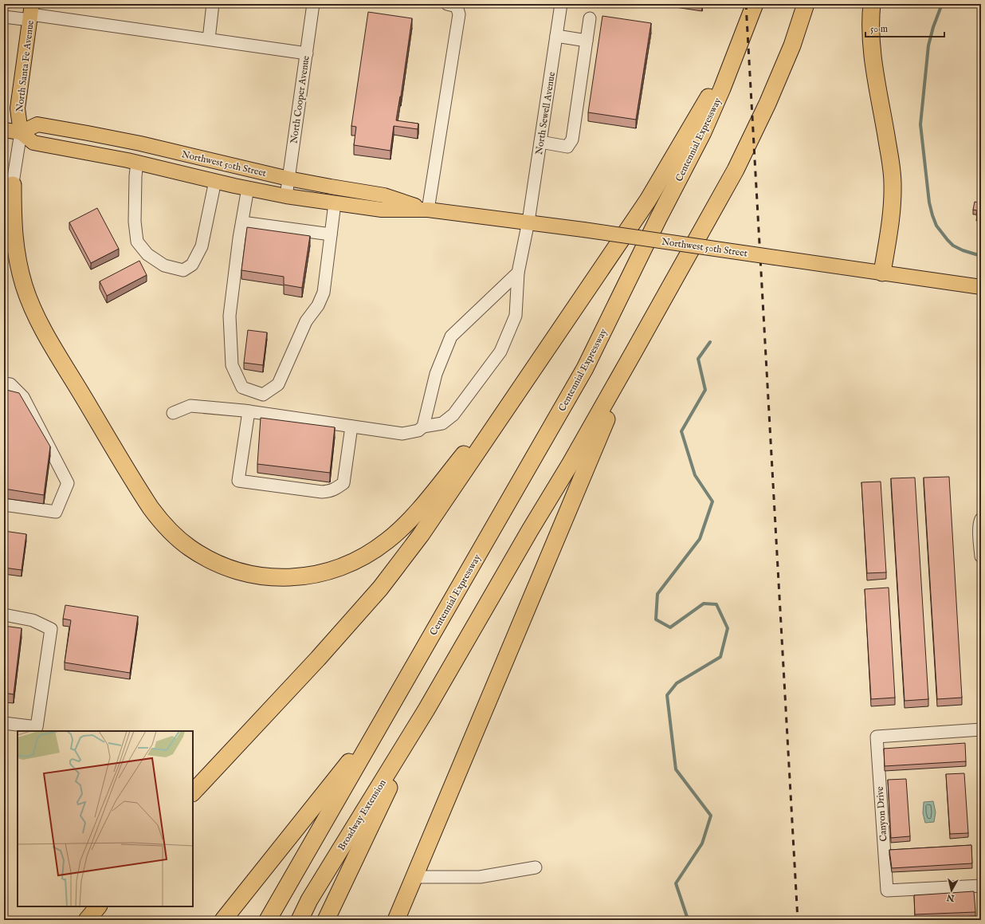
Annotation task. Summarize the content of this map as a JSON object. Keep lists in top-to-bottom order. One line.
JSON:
{"streets":{"highway":["Centennial Expressway","Broadway Extension"],"main road":["North Santa Fe Avenue","Northwest 50th Street"],"street":["North Cooper Avenue","North Sewell Avenue","Canyon Drive"]},"crossings":[["North Santa Fe Avenue","Northwest 50th Street"],["North Cooper Avenue","Northwest 50th Street"],["North Sewell Avenue","Northwest 50th Street"]],"scale_bar":"50 m","north":"bottom"}
